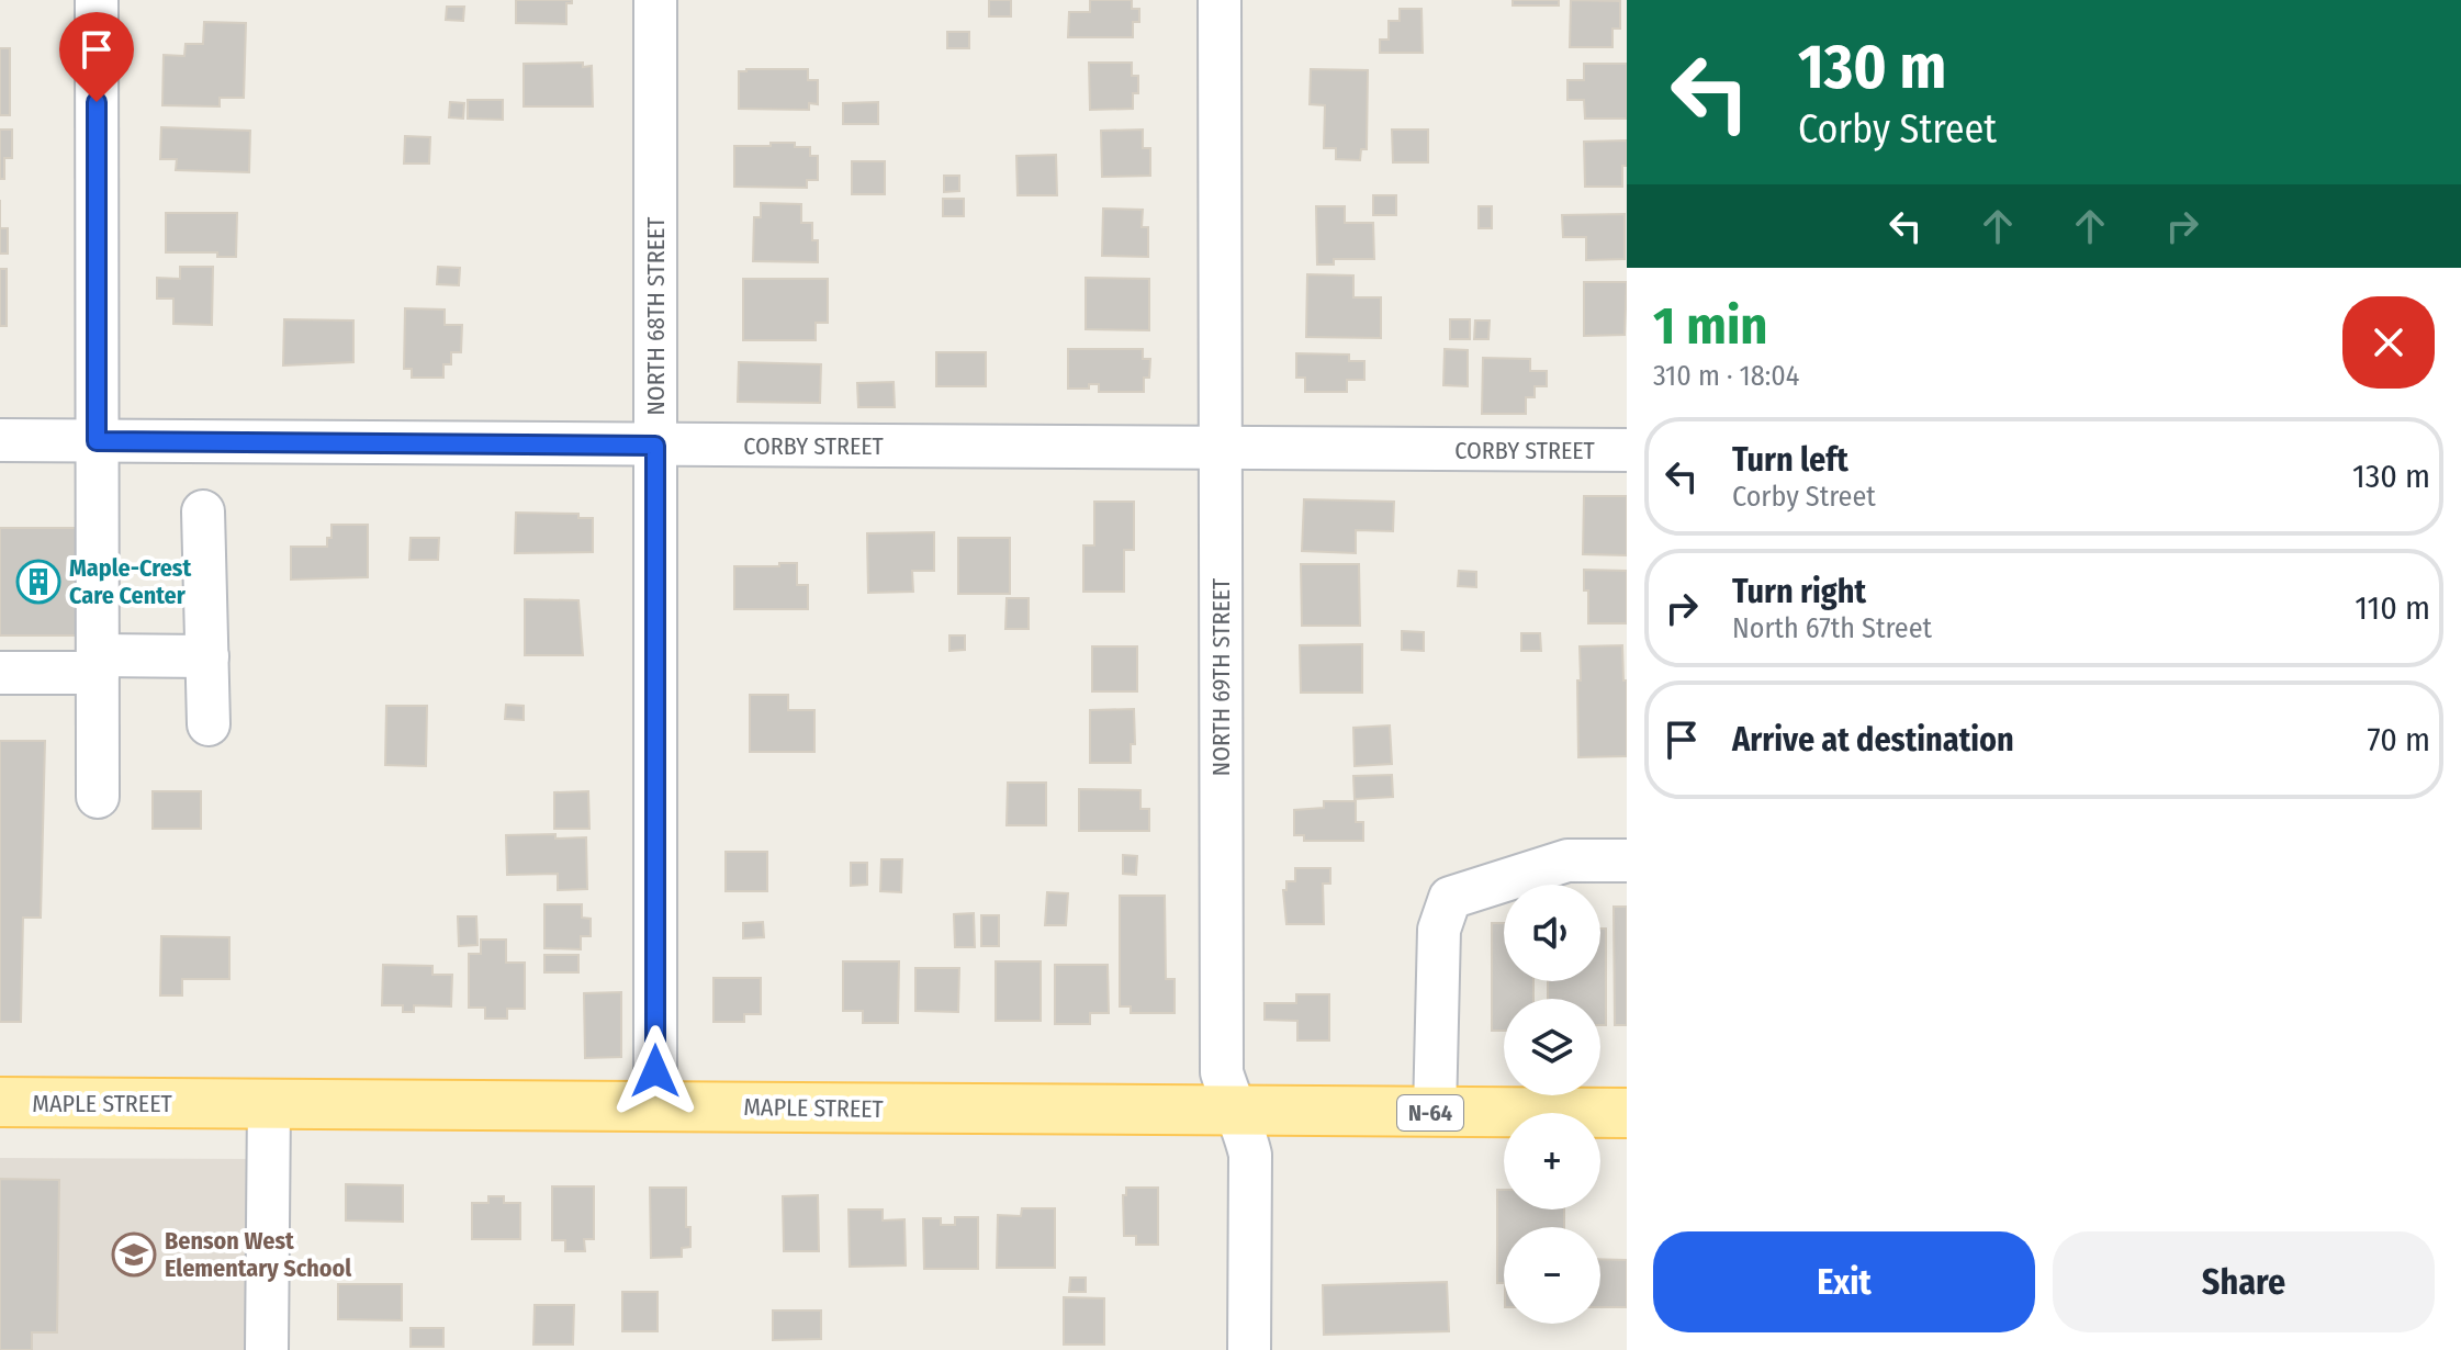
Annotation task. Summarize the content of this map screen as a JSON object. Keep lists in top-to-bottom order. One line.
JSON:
{"streets":{"main road":["MAPLE STREET","N-64"],"street":["NORTH 68TH STREET","CORBY STREET","NORTH 69TH STREET"]},"crossings":[["NORTH 68TH STREET","CORBY STREET"],["NORTH 68TH STREET","MAPLE STREET"],["CORBY STREET","NORTH 69TH STREET"],["NORTH 69TH STREET","MAPLE STREET"]],"places":{"building":["Maple-Crest Care Center"],"school or university":["Benson West Elementary School"]},"page":{"turn":["130 m","Corby Street"],"heading":["1 min","310 m · 18:04"],"list":[{"name":"Turn left","note":"Corby Street","value":"130 m"},{"name":"Turn right","note":"North 67th Street","value":"110 m"},{"name":"Arrive at destination","value":"70 m"}],"map_buttons":["+","−"],"buttons":["Exit","Share"]}}
